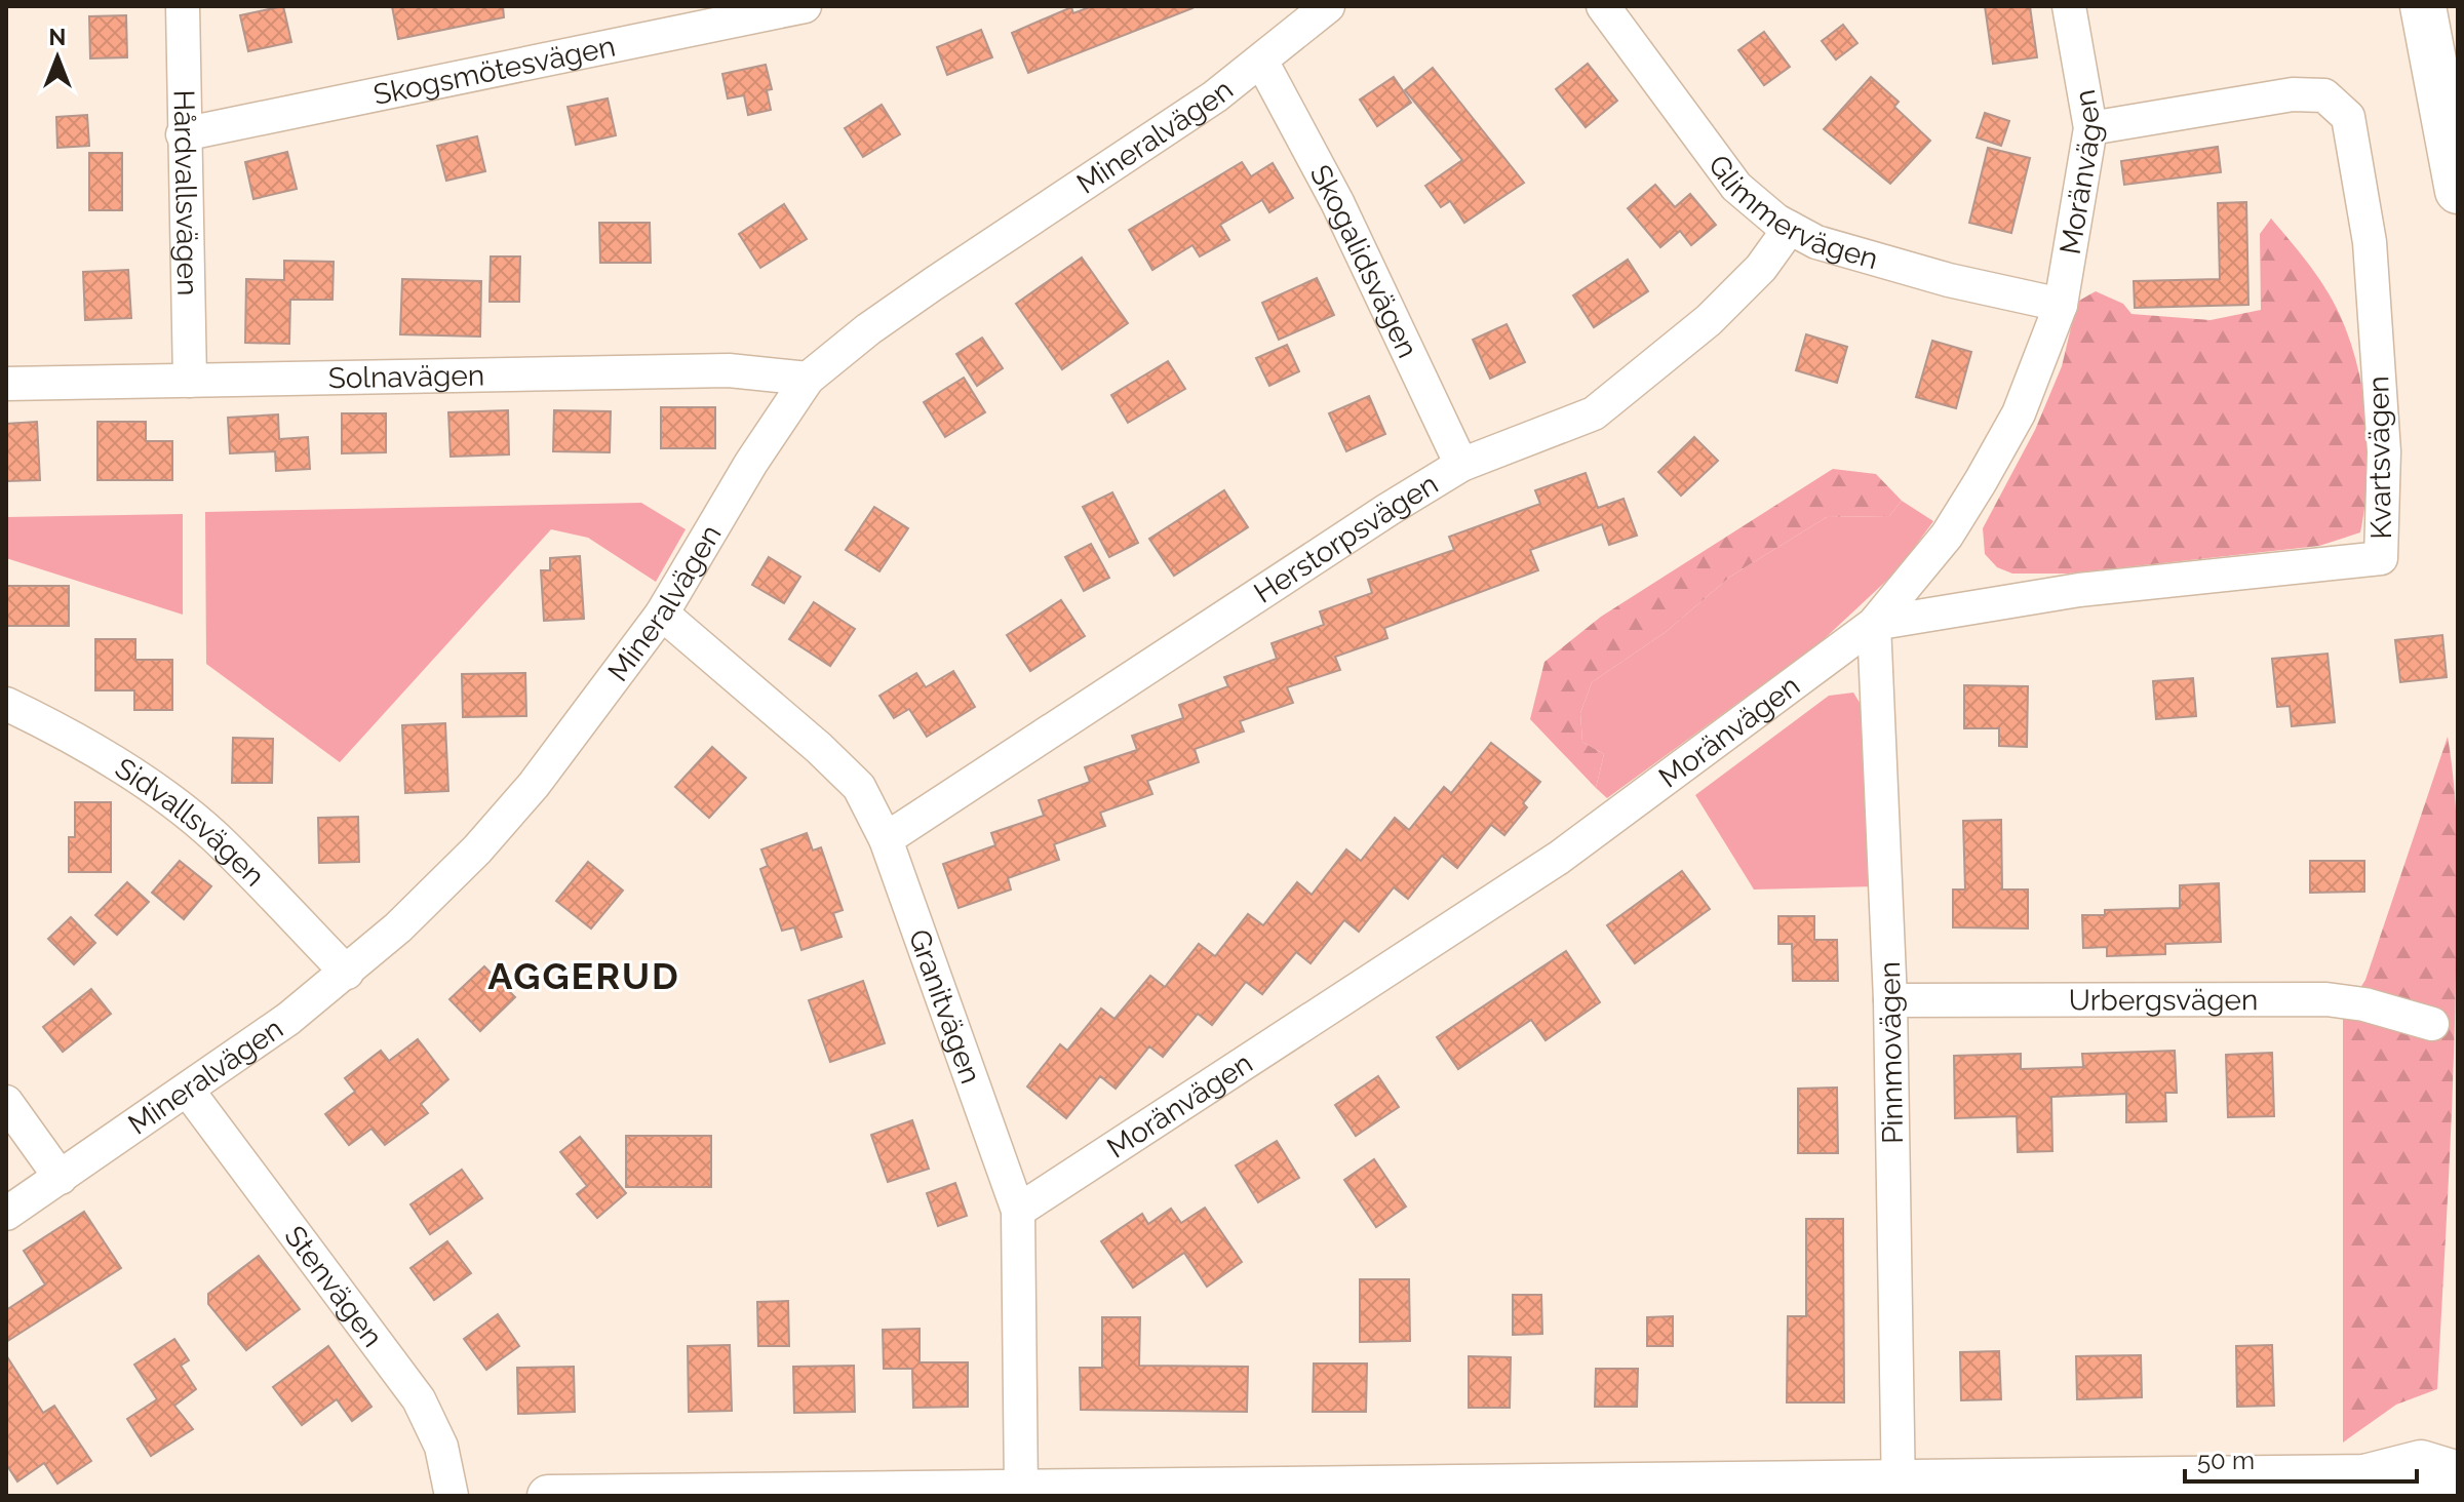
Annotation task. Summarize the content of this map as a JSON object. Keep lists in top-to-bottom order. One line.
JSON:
{"streets":{"street":["Skogsmötesvägen","Mineralvägen","Moränvägen","Hårdvallsvägen","Glimmervägen","Skogalidsvägen","Solnavägen","Kvartsvägen","Herstorpsvägen","Sidvallsvägen","Urbergsvägen","Granitvägen","Pinnmovägen","Stenvägen"]},"crossings":[["Skogsmötesvägen","Hårdvallsvägen"],["Mineralvägen","Skogalidsvägen"],["Mineralvägen","Solnavägen"],["Mineralvägen","Sidvallsvägen"],["Mineralvägen","Granitvägen"],["Mineralvägen","Stenvägen"],["Moränvägen","Glimmervägen"],["Moränvägen","Kvartsvägen"],["Moränvägen","Granitvägen"],["Moränvägen","Pinnmovägen"],["Hårdvallsvägen","Solnavägen"],["Glimmervägen","Herstorpsvägen"],["Skogalidsvägen","Herstorpsvägen"],["Kvartsvägen","Pinnmovägen"],["Herstorpsvägen","Granitvägen"],["Urbergsvägen","Pinnmovägen"]],"districts":["AGGERUD"],"scale_bar":"50 m","north":"top"}
